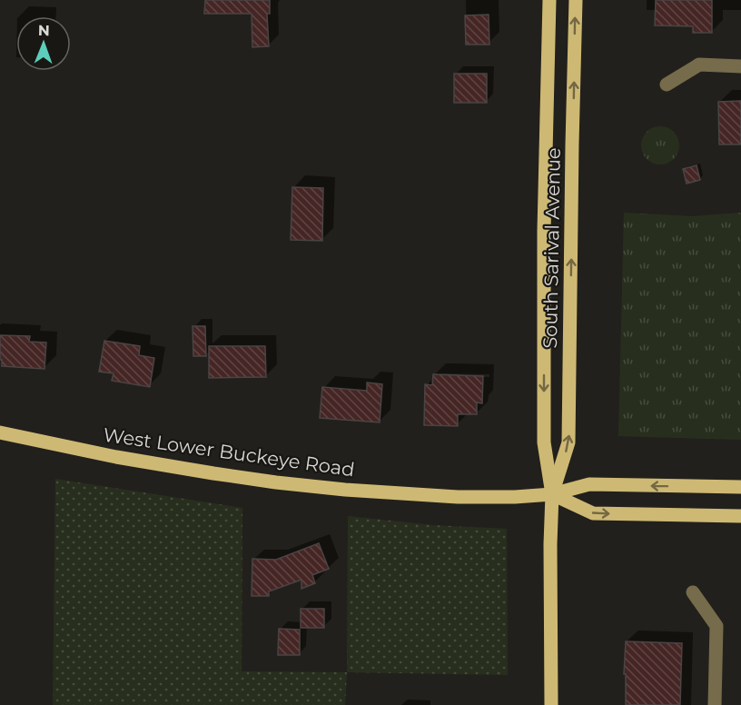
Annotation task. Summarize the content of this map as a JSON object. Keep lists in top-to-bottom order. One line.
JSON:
{"streets":{"main road":["South Sarival Avenue","West Lower Buckeye Road"]},"crossings":[["South Sarival Avenue","West Lower Buckeye Road"]],"north":"top"}
